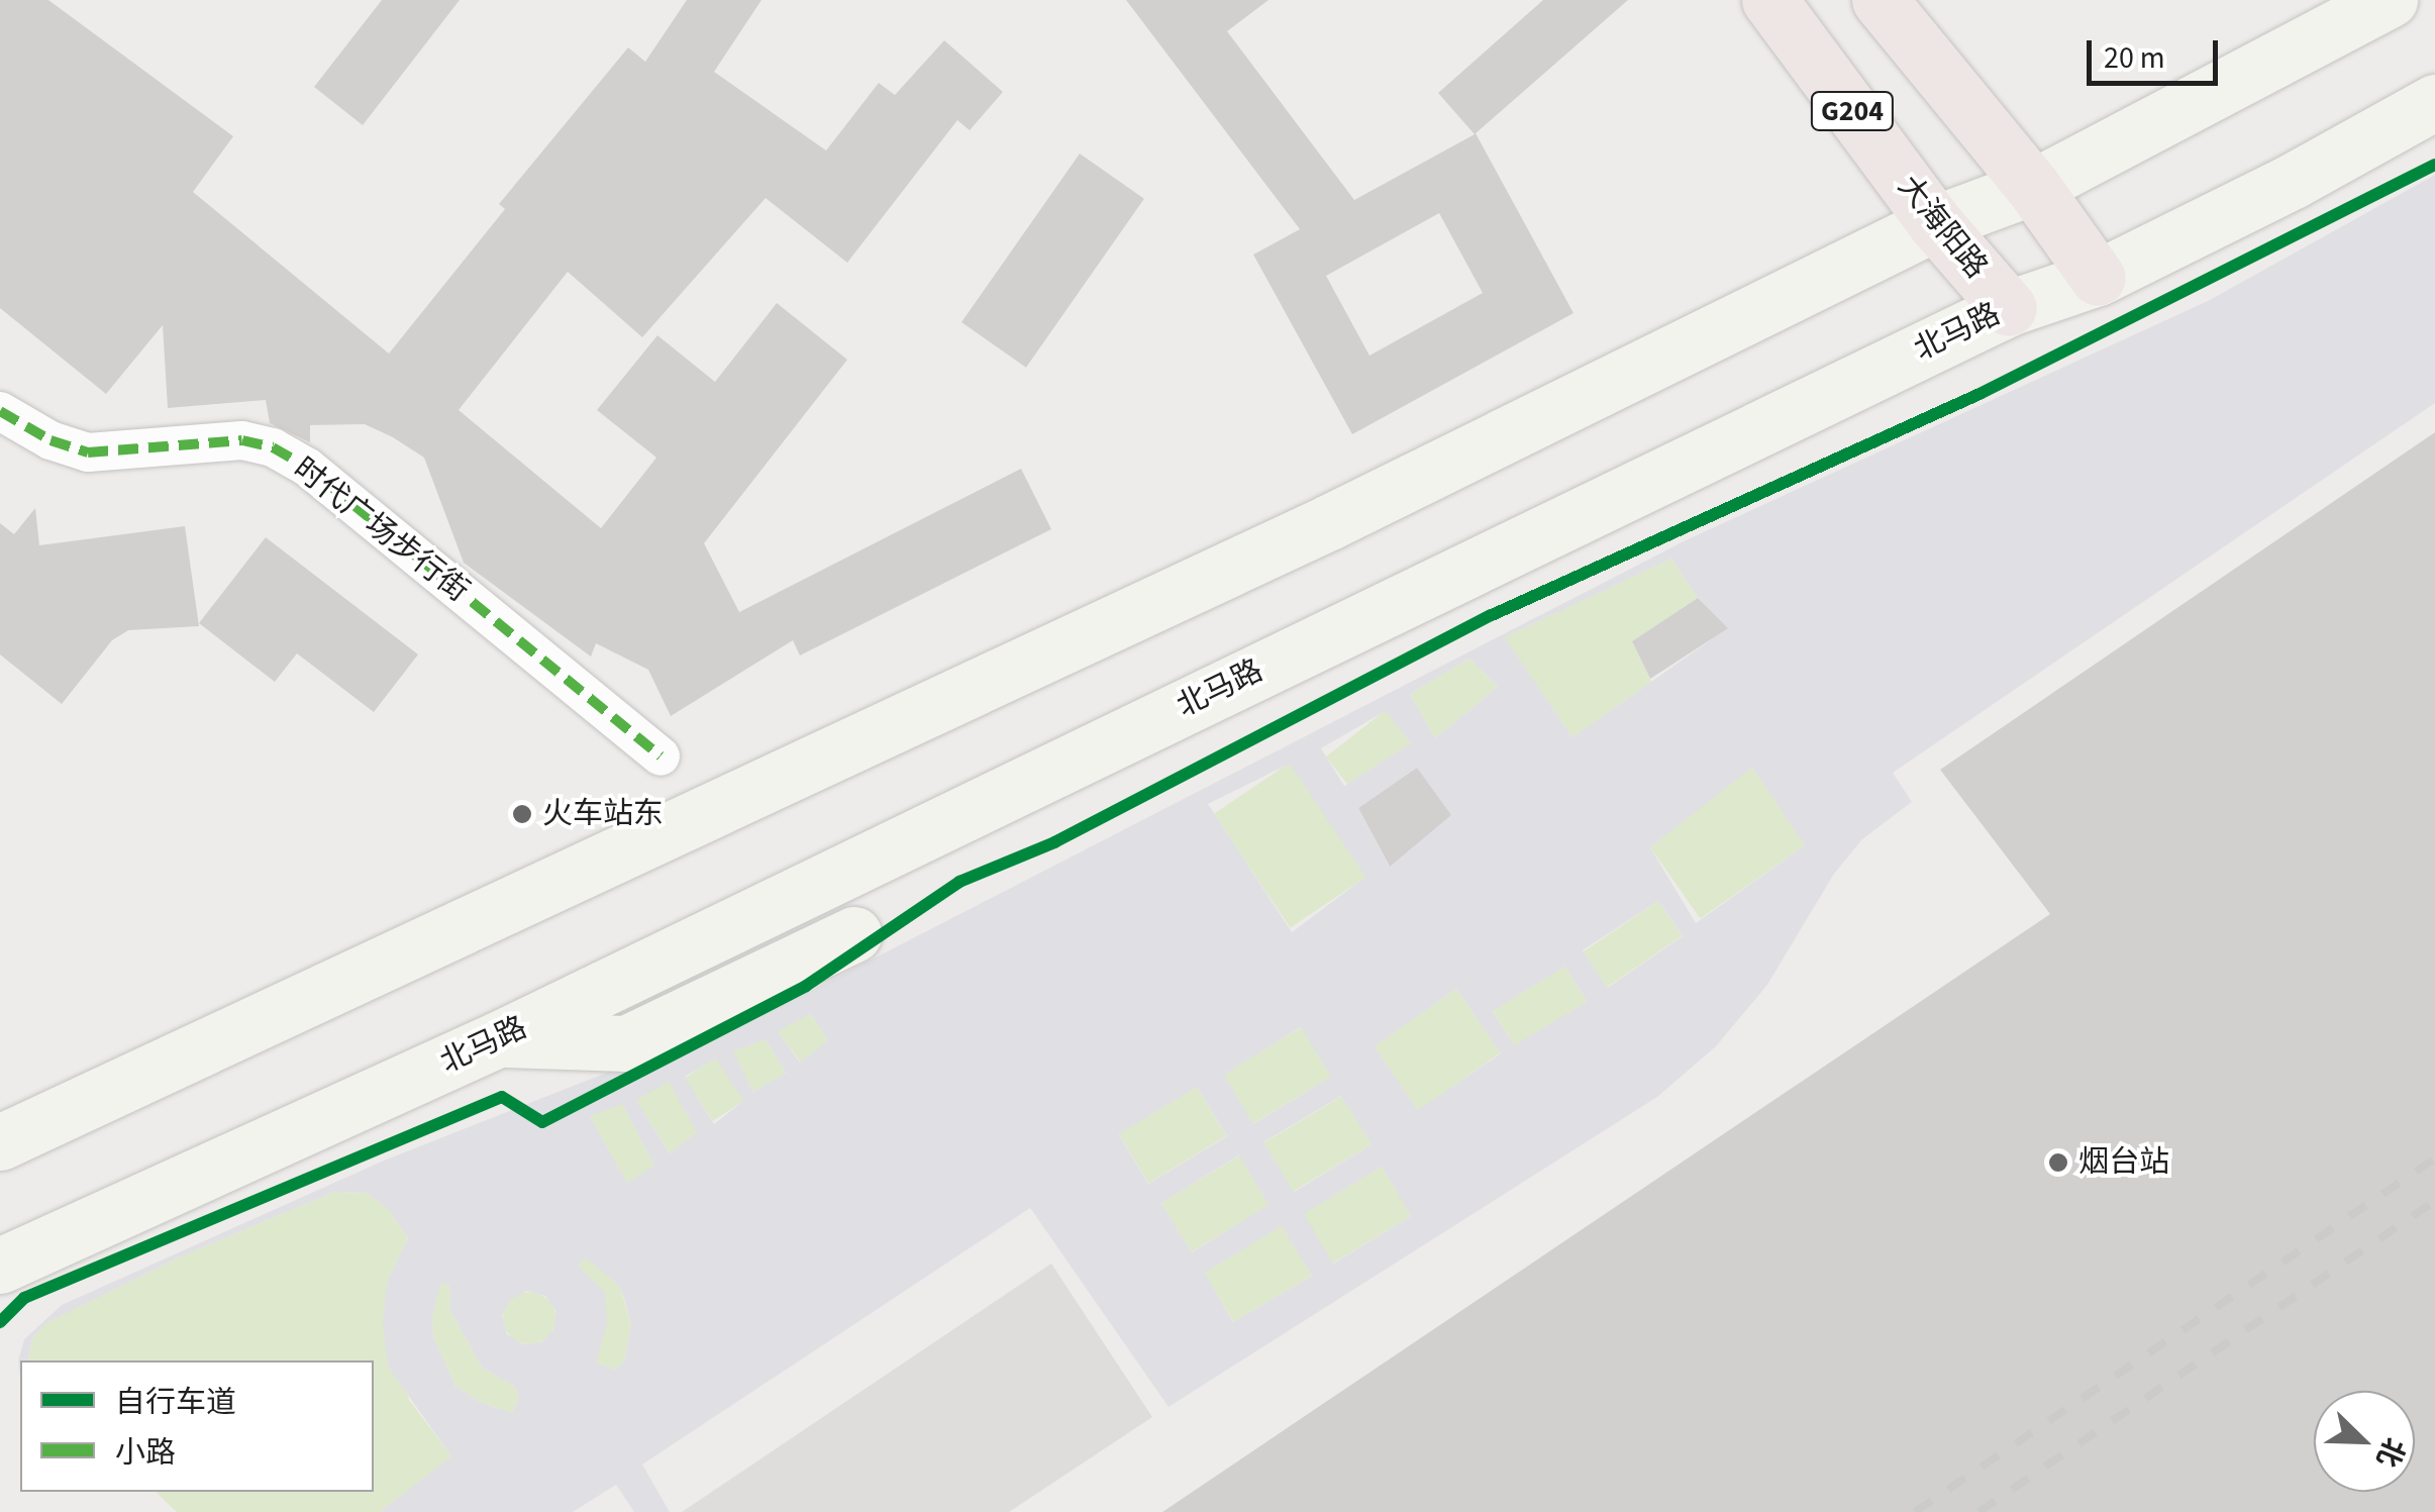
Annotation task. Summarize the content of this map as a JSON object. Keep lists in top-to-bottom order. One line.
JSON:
{"streets":{"highway":["G204","大海阳路"],"main road":["北马路"],"street":["时代广场步行街"]},"crossings":[["大海阳路","北马路"]],"places":["火车站东","烟台站"],"legend":["自行车道","小路"],"scale_bar":"20 m","north":"bottom right"}
